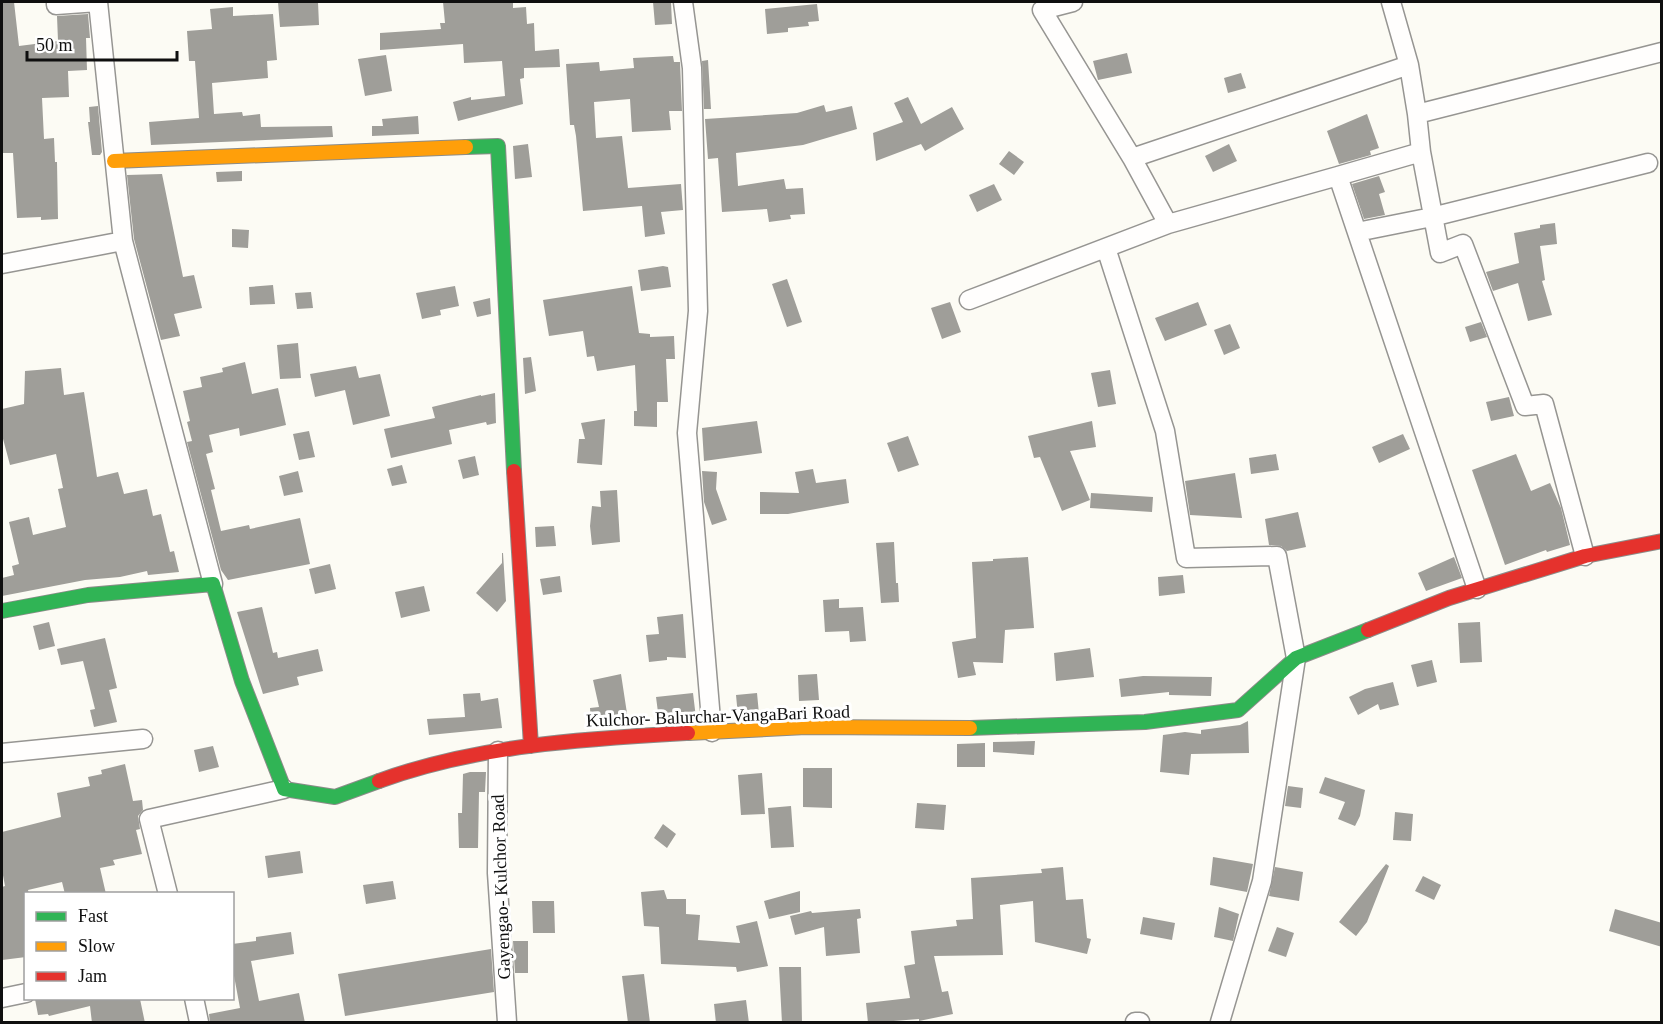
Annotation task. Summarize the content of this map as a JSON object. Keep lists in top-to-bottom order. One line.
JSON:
{"streets":{"street":["Kulchor- Balurchar-VangaBari Road","Gayengao- Kulchor Road"]},"crossings":[["Kulchor- Balurchar-VangaBari Road","Gayengao- Kulchor Road"]],"legend":["Fast","Slow","Jam"],"scale_bar":"50 m"}
